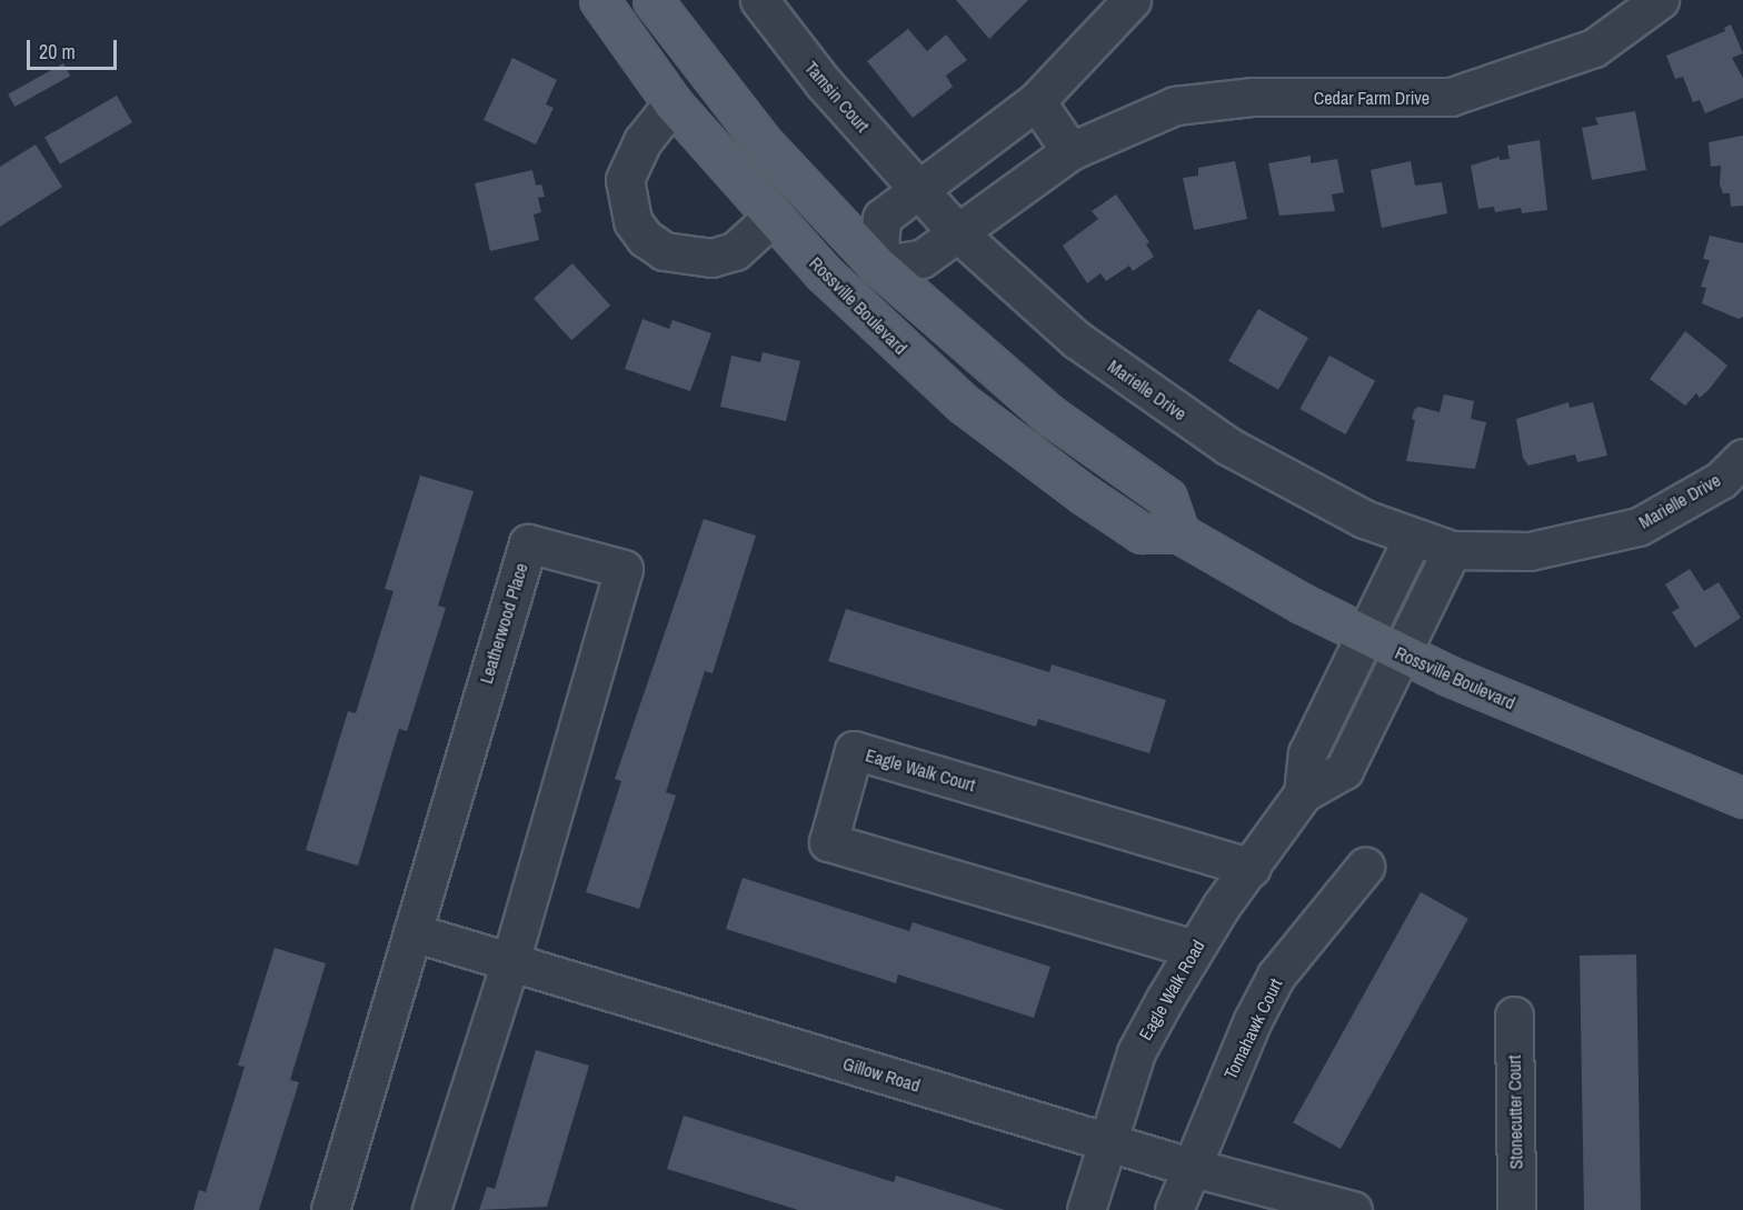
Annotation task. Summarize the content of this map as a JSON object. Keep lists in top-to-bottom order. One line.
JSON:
{"streets":{"main road":["Rossville Boulevard"],"street":["Tamsin Court","Cedar Farm Drive","Marielle Drive","Leatherwood Place","Eagle Walk Court","Eagle Walk Road","Tomahawk Court","Gillow Road","Stonecutter Court"]},"crossings":[["Tamsin Court","Marielle Drive"],["Cedar Farm Drive","Marielle Drive"],["Rossville Boulevard","Eagle Walk Road"],["Leatherwood Place","Gillow Road"],["Eagle Walk Court","Eagle Walk Road"],["Eagle Walk Road","Gillow Road"],["Tomahawk Court","Gillow Road"]],"scale_bar":"20 m"}
